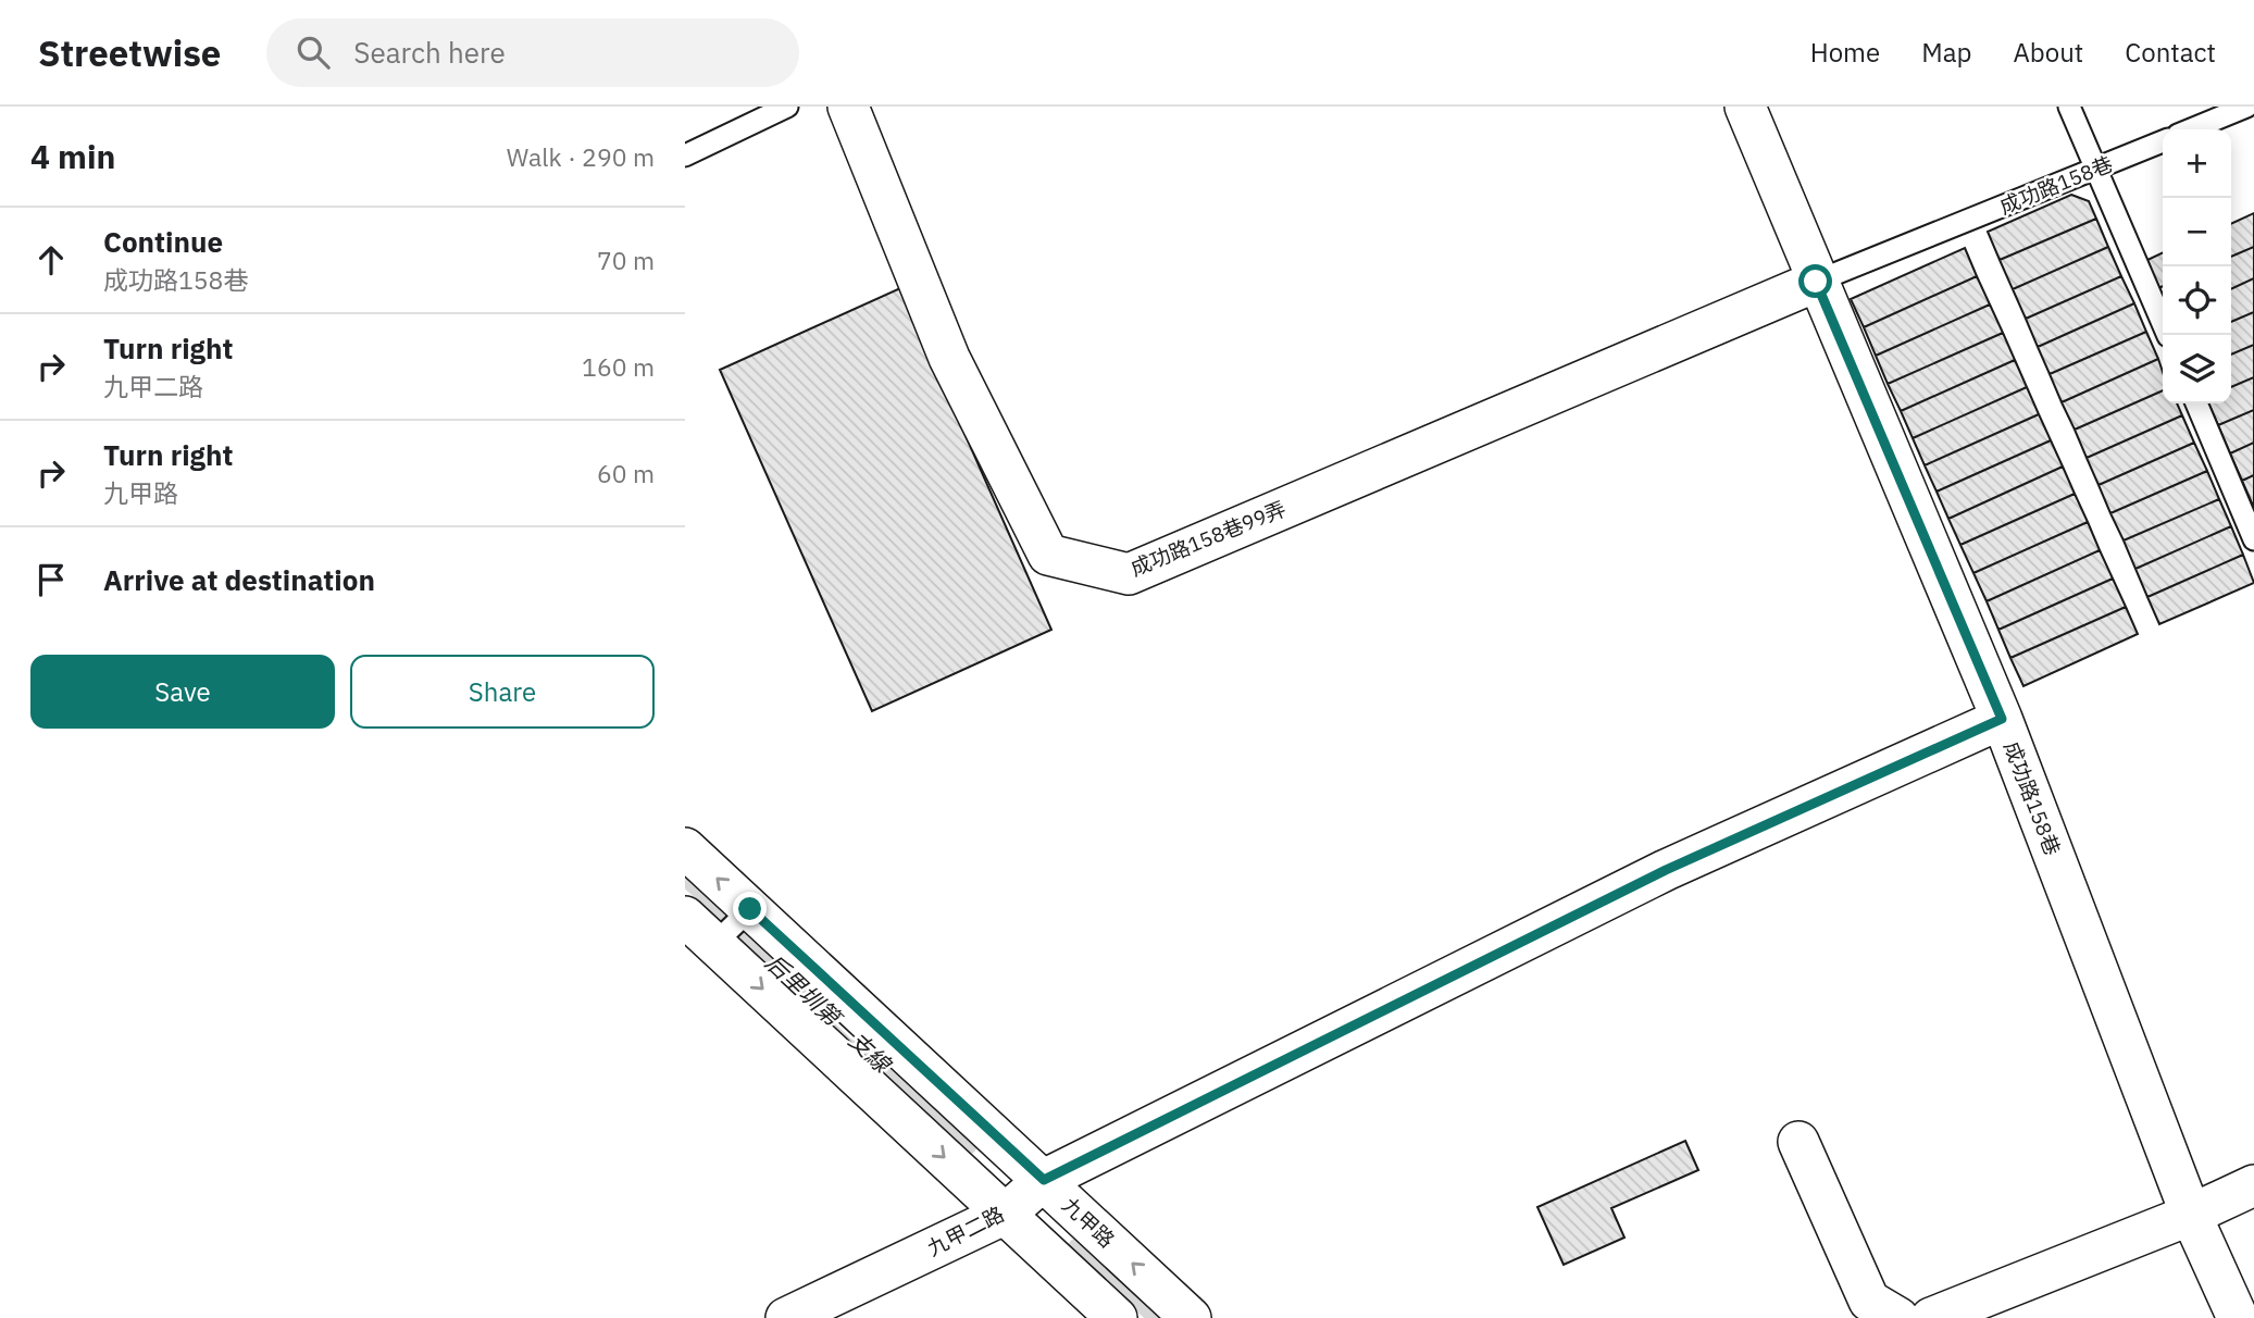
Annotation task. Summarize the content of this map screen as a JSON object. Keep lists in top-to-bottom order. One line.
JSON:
{"streets":{"street":["成功路158巷","成功路158巷99弄","九甲路","九甲二路"]},"crossings":[["成功路158巷","成功路158巷99弄"],["成功路158巷","九甲二路"],["九甲路","九甲二路"]],"water":["后里圳第一支線"],"page":{"header":"Streetwise","search":"Search here","nav":["Home","Map","About","Contact"],"heading":["4 min","Walk · 290 m"],"map_buttons":["+","−"],"list":[["Continue","成功路158巷","70 m"],["Turn right","九甲二路","160 m"],["Turn right","九甲路","60 m"],"Arrive at destination"],"buttons":["Save","Share"]}}
